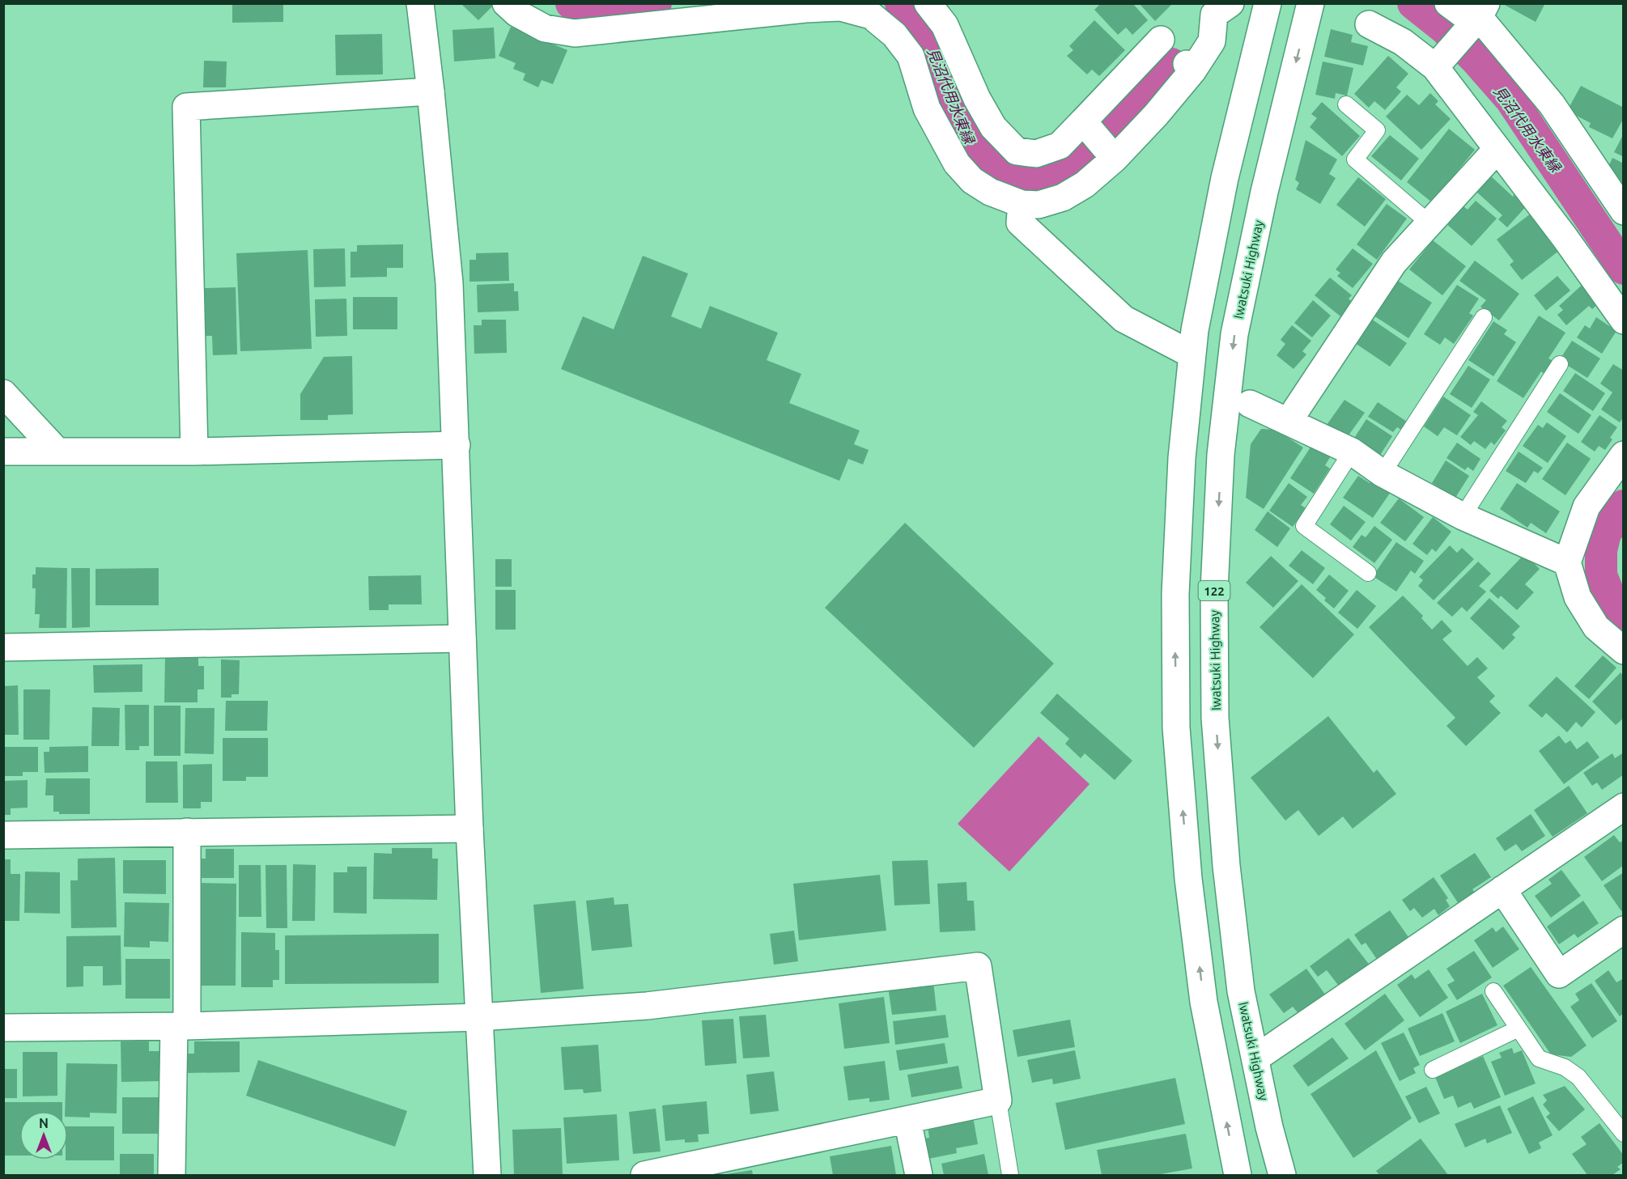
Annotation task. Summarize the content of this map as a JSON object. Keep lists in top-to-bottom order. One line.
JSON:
{"streets":{"main road":["Iwatsuki Highway","122"]},"water":["見沼代用水東縁"],"north":"top"}
